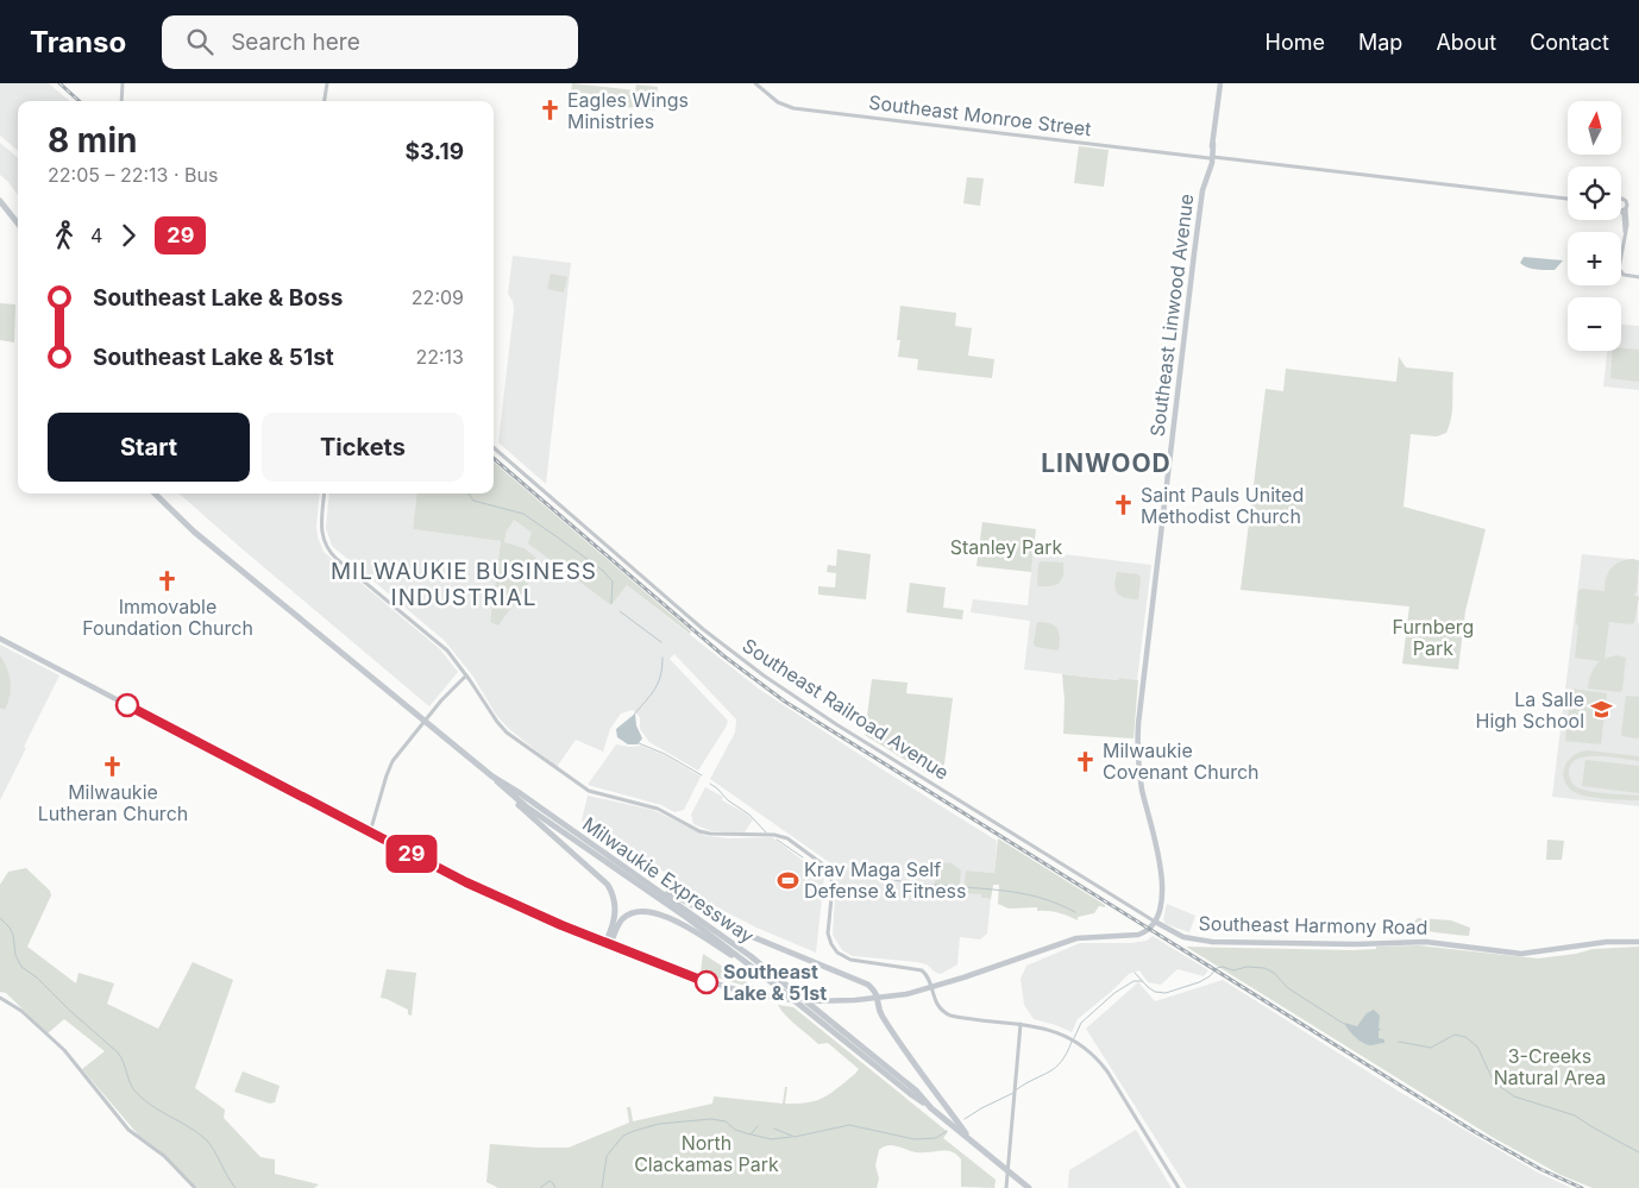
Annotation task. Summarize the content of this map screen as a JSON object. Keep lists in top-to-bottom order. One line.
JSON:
{"streets":{"highway":["Milwaukie Expressway"],"main road":["Southeast Linwood Avenue","Southeast Harmony Road"],"street":["Southeast Monroe Street","Southeast Railroad Avenue"]},"crossings":[["Southeast Monroe Street","Southeast Linwood Avenue"],["Southeast Linwood Avenue","Southeast Railroad Avenue"],["Southeast Linwood Avenue","Southeast Harmony Road"],["Southeast Railroad Avenue","Southeast Harmony Road"]],"districts":["LINWOOD","MILWAUKIE BUSINESS INDUSTRIAL"],"parks":["Stanley Park","Furnberg Park","3-Creeks Natural Area","North Clackamas Park"],"places":{"church":["Eagles Wings Ministries","Saint Pauls United Methodist Church","Immovable Foundation Church","Milwaukie Covenant Church","Milwaukie Lutheran Church"],"school or university":["La Salle High School"],"sports":["Krav Maga Self Defense & Fitness"],"other":["Southeast Lake & 51st"]},"lines":["bus line 29"],"north":"top","page":{"header":"Transo","search":"Search here","nav":["Home","Map","About","Contact"],"on_map":"29","map_buttons":["+","−"],"heading":["8 min","22:05 – 22:13 · Bus","$3.19"],"legs":["4","29"],"list":[{"name":"Southeast Lake & Boss","value":"22:09"},{"name":"Southeast Lake & 51st","value":"22:13"}],"buttons":["Start","Tickets"]}}
